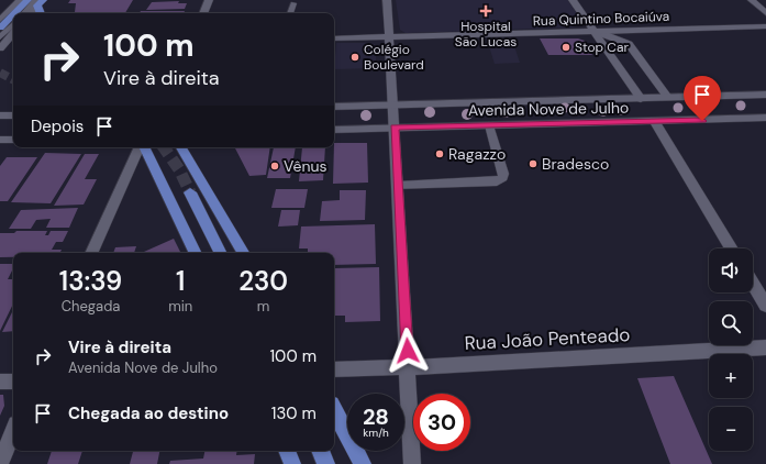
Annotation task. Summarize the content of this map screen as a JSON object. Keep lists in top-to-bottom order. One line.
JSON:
{"streets":{"street":["Rua Quintino Bocaiúva","Avenida Nove de Julho","Rua João Penteado"]},"places":{"health":["Hospital São Lucas"],"other":["Stop Car","Colégio Boulevard","Ragazzo","Bradesco","Vênus"]},"page":{"turn":["100 m","Vire à direita"],"then":"Depois","map_buttons":["+","−"],"eta":["13:39","Chegada","1","min","230","m"],"list":[{"name":"Vire à direita","note":"Avenida Nove de Julho","value":"100 m"},{"name":"Chegada ao destino","value":"130 m"}],"speed":"28 km/h","limit":"30"}}
